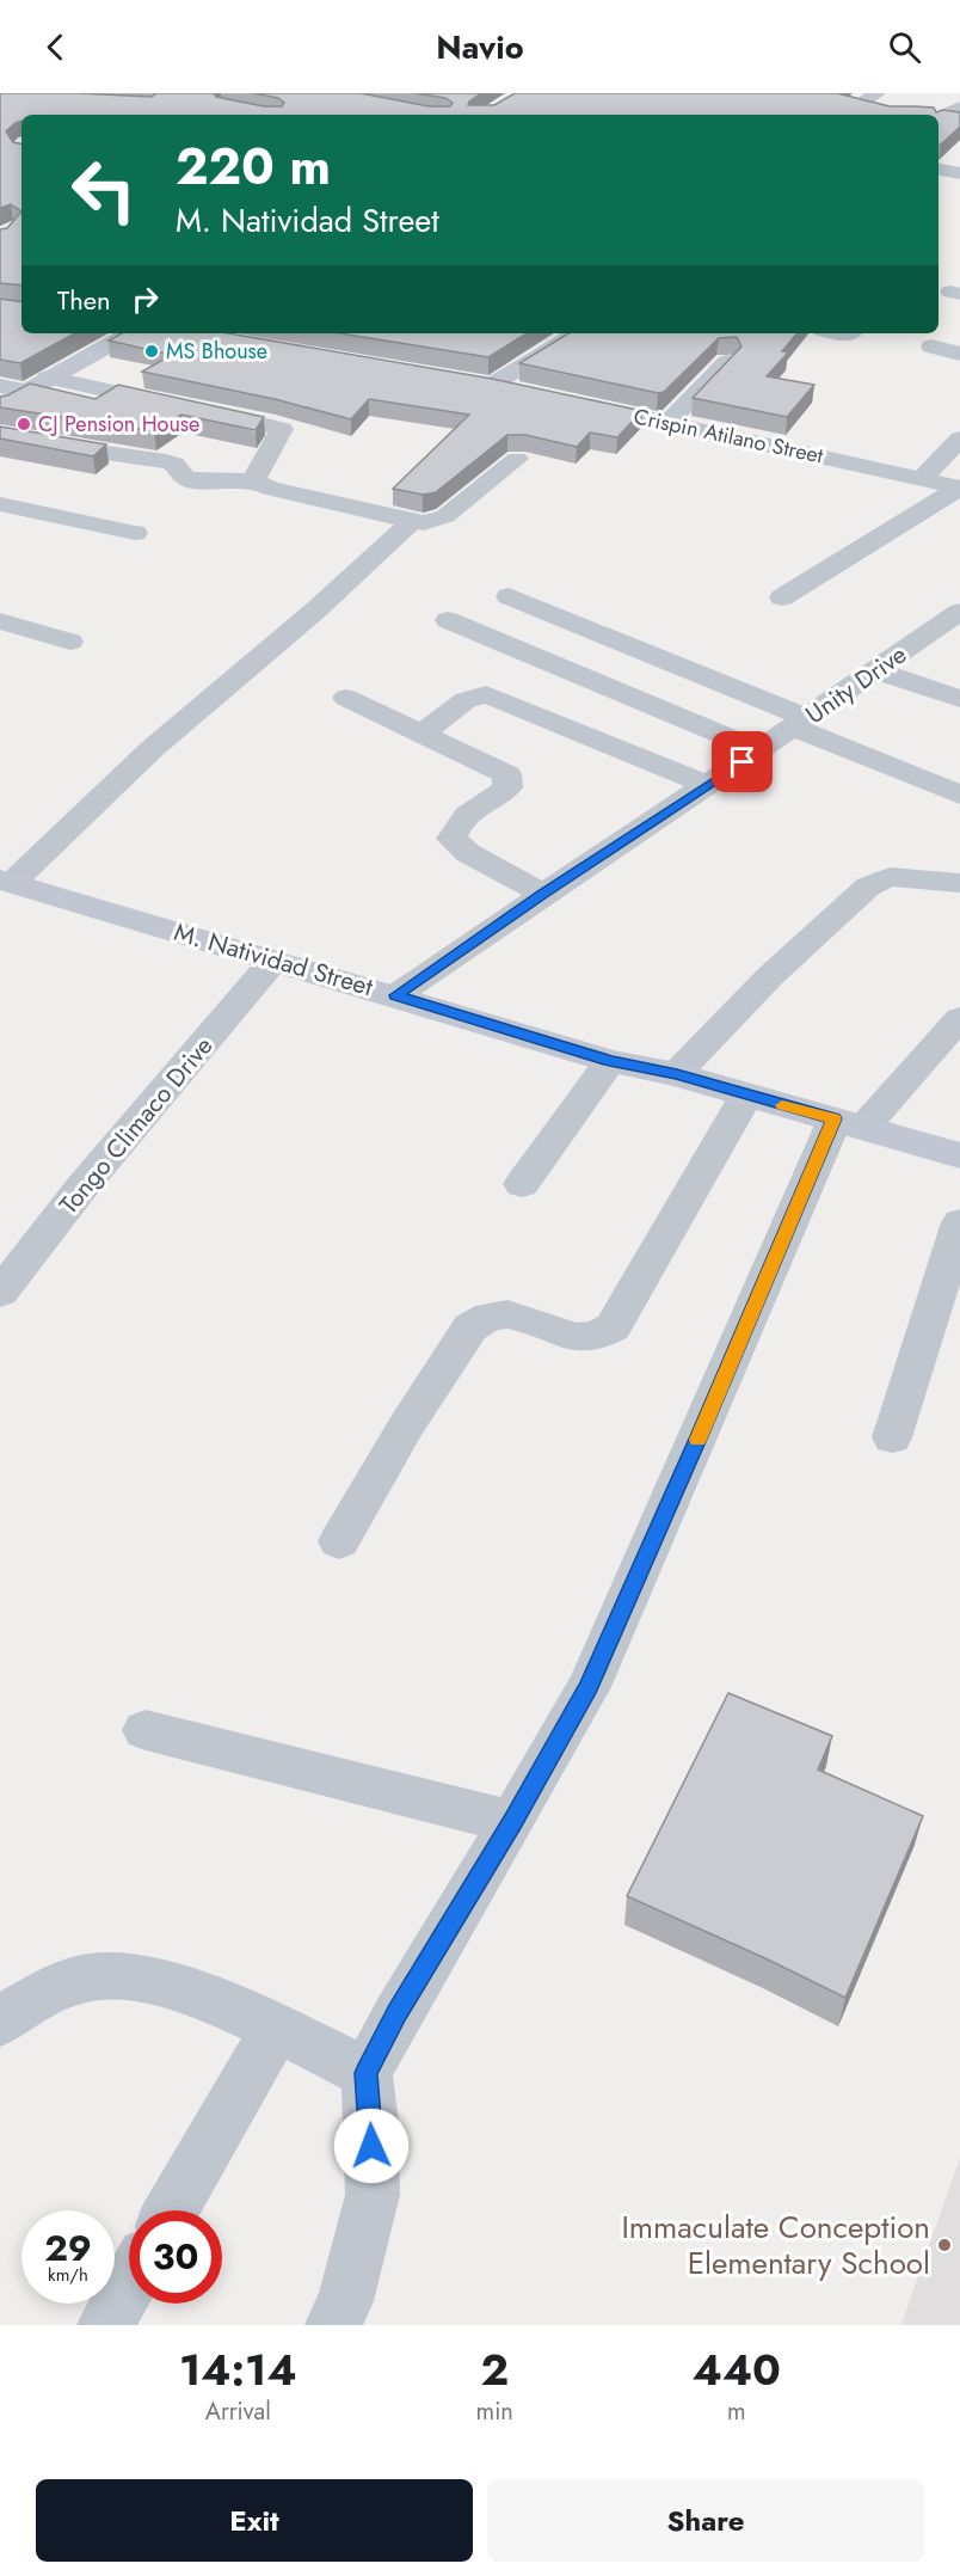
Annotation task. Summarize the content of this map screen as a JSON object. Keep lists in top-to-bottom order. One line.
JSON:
{"streets":{"street":["Crispin Atilano Street","Unity Drive","M. Natividad Street","Tongo Climaco Drive"]},"crossings":[["Unity Drive","M. Natividad Street"],["M. Natividad Street","Tongo Climaco Drive"]],"places":["MS Bhouse","CJ Pension House","Immaculate Conception Elementary School"],"page":{"header":"Navio","turn":["220 m","M. Natividad Street"],"then":"Then","speed":"29 km/h","limit":"30","eta":["14:14","Arrival","2","min","440","m"],"buttons":["Exit","Share"]}}
